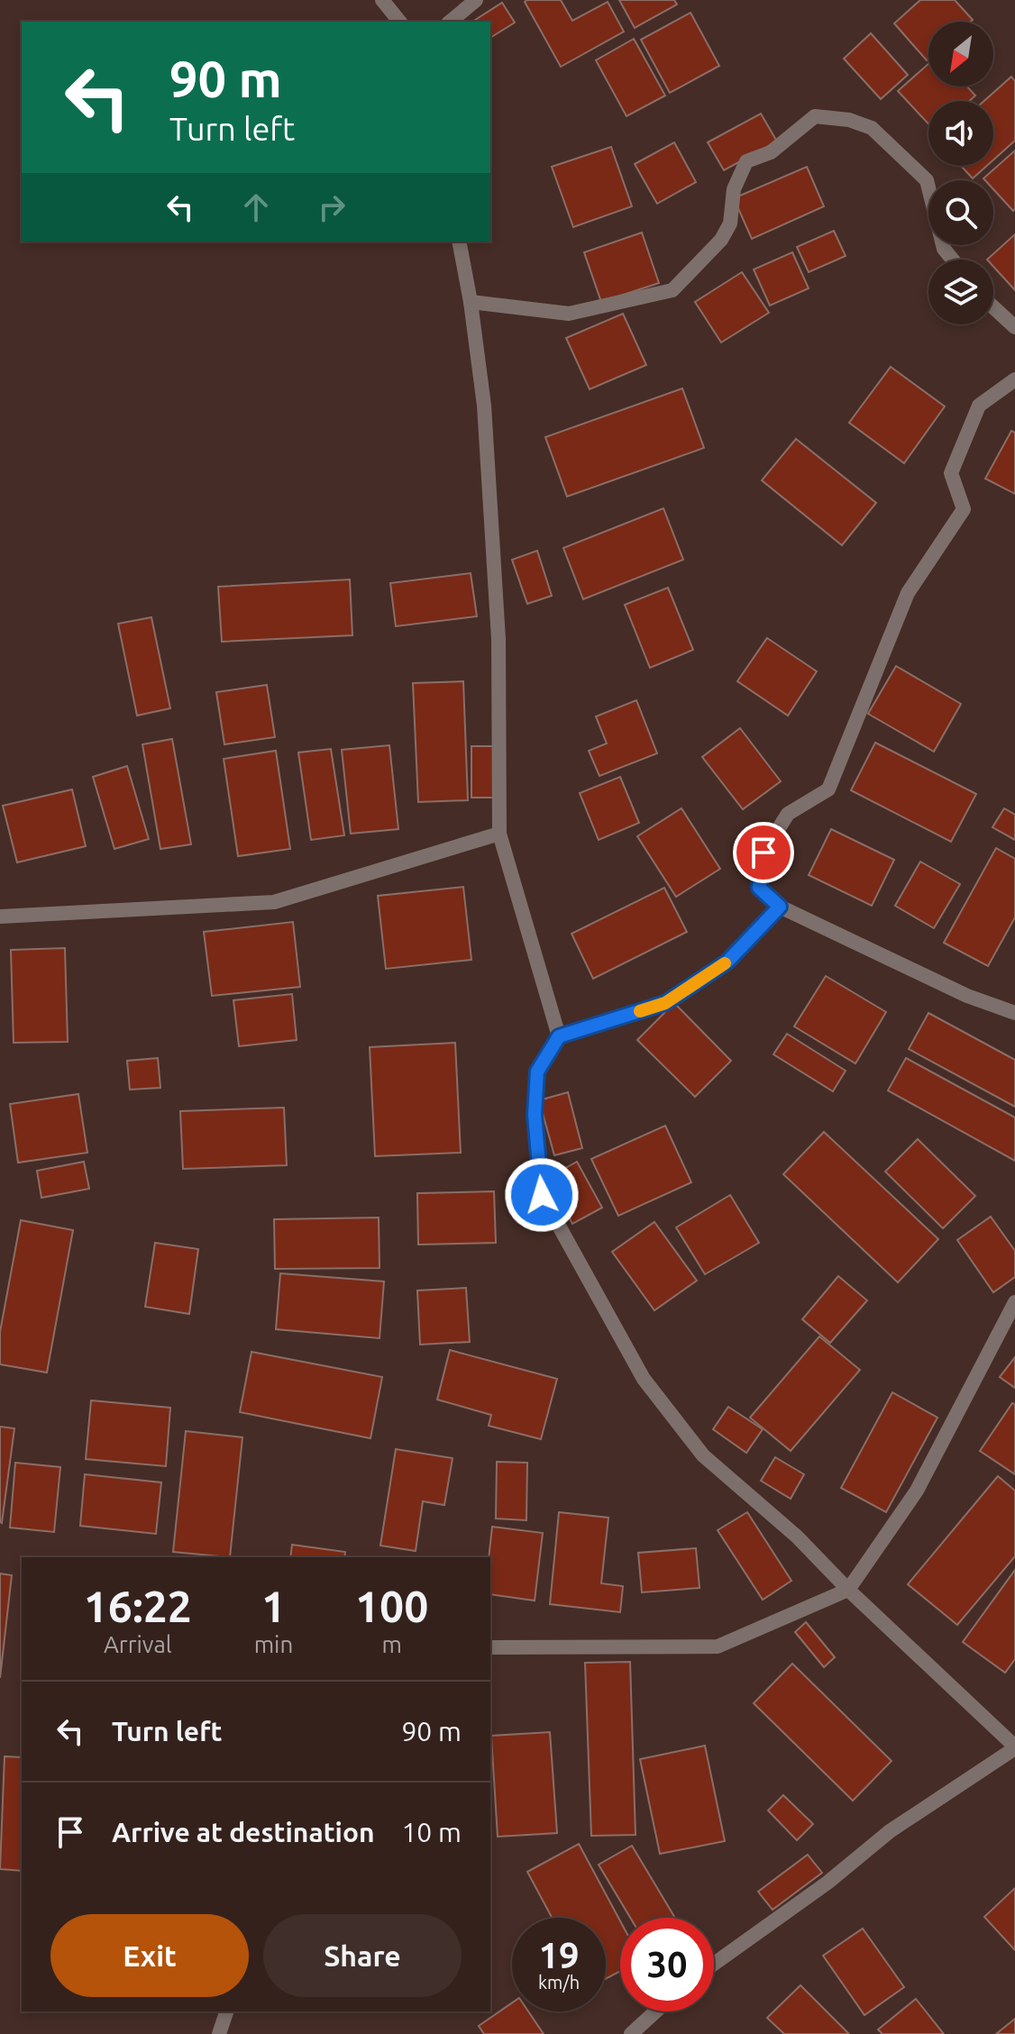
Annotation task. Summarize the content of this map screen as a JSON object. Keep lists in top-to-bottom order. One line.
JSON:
{"north":"bottom left","page":{"turn":["90 m","Turn left"],"eta":["16:22","Arrival","1","min","100","m"],"list":[{"name":"Turn left","value":"90 m"},{"name":"Arrive at destination","value":"10 m"}],"buttons":["Exit","Share"],"speed":"19 km/h","limit":"30"}}
